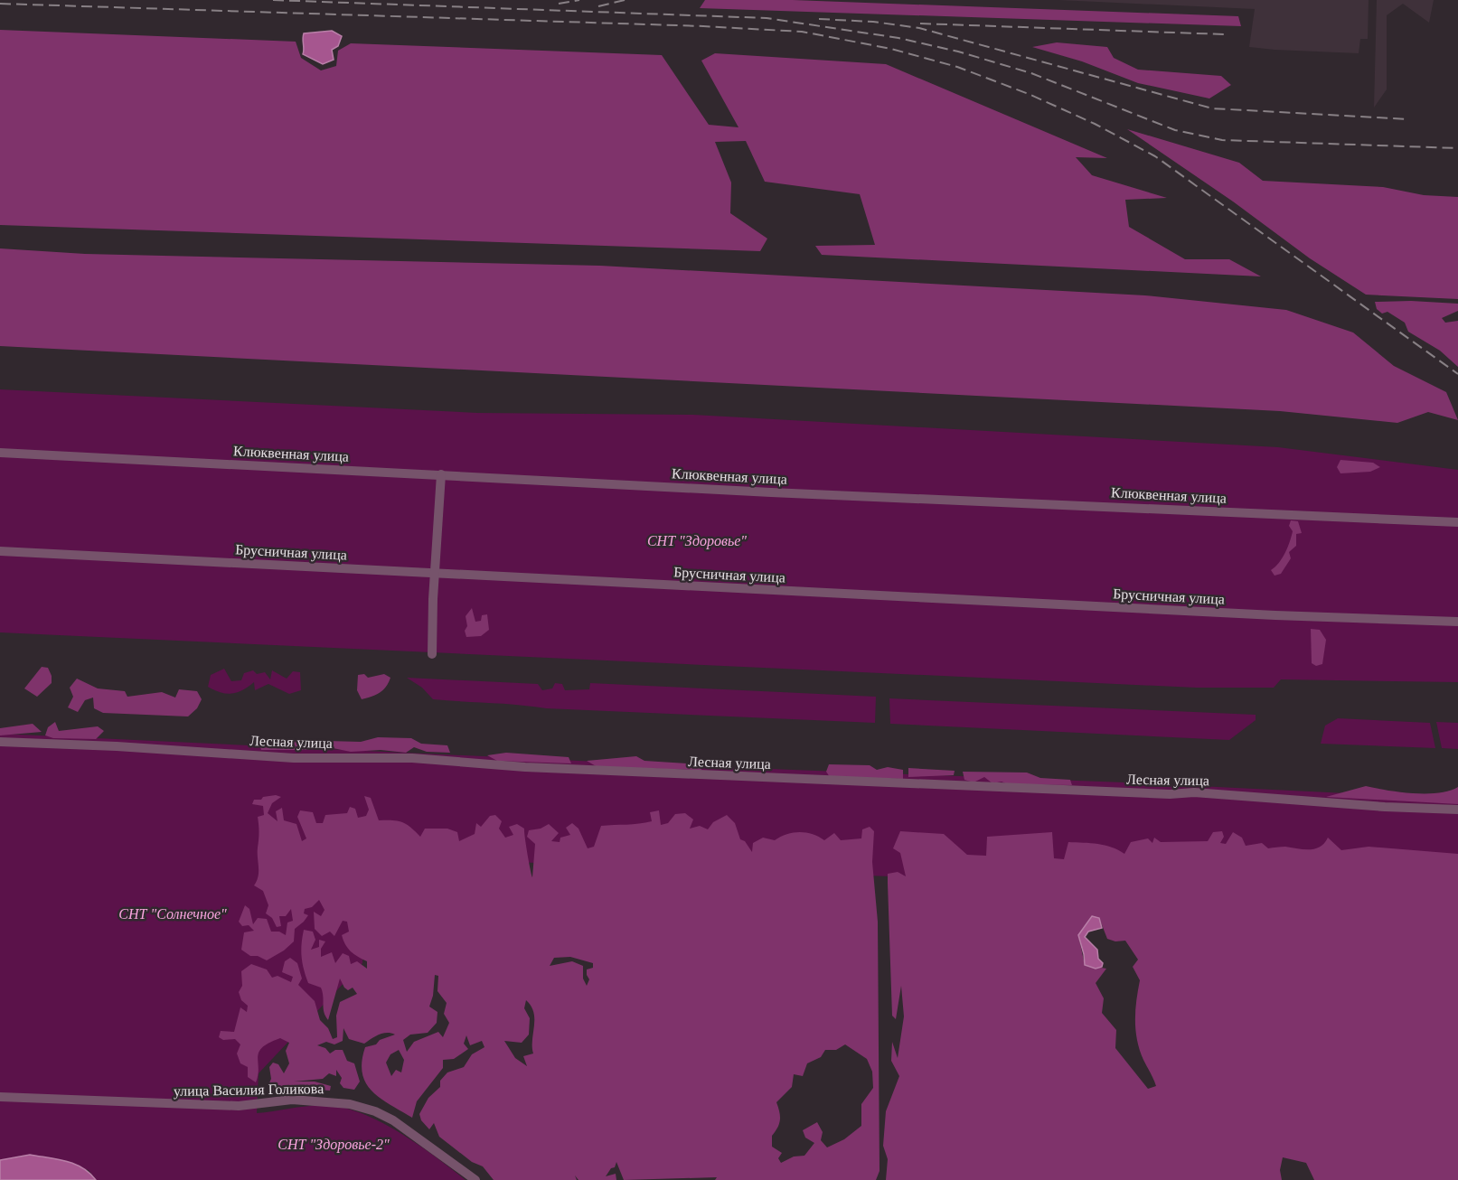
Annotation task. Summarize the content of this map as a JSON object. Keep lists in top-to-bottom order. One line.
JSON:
{"streets":{"street":["Клюквенная улица","Брусничная улица","Лесная улица","улица Василия Голикова"]},"parks":["СНТ \"Здоровье\"","СНТ \"Солнечное\"","СНТ \"Здоровье-2\""]}
